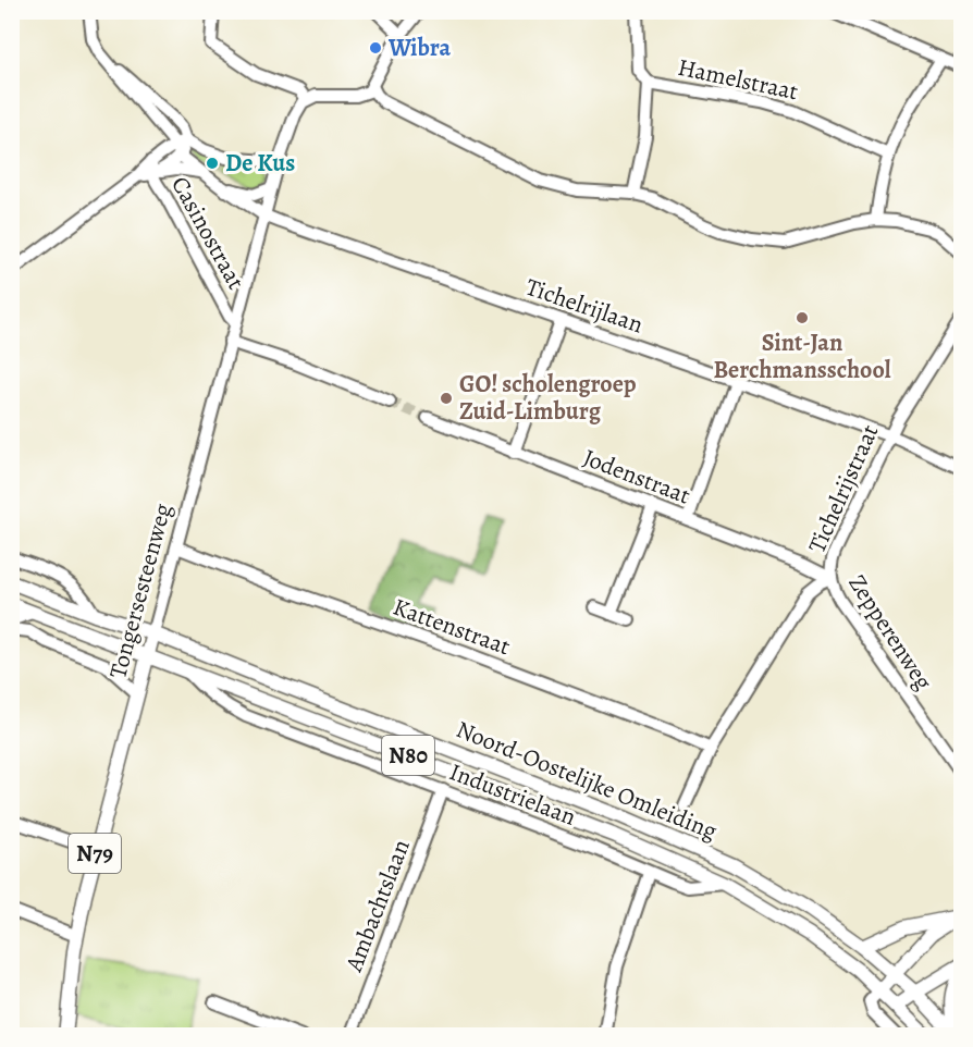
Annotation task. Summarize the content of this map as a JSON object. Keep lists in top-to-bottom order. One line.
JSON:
{"streets":{"main road":["Tongersesteenweg","N80","Noord-Oostelijke Omleiding","N79"],"street":["Hamelstraat","Casinostraat","Tichelrijlaan","Jodenstraat","Tichelrijstraat","Kattenstraat","Zepperenweg","Industrielaan","Ambachtslaan"]},"crossings":[["Casinostraat","Tongersesteenweg"],["Tichelrijlaan","Tichelrijstraat"],["Tichelrijlaan","Tongersesteenweg"],["Jodenstraat","Tichelrijstraat"],["Jodenstraat","Zepperenweg"],["Tichelrijstraat","Kattenstraat"],["Tichelrijstraat","Zepperenweg"],["Tongersesteenweg","Kattenstraat"],["Tongersesteenweg","Noord-Oostelijke Omleiding"],["Noord-Oostelijke Omleiding","Industrielaan"],["Industrielaan","Ambachtslaan"]],"places":["Wibra","De Kus","Sint-Jan Berchmansschool","GO! scholengroep Zuid-Limburg"]}
